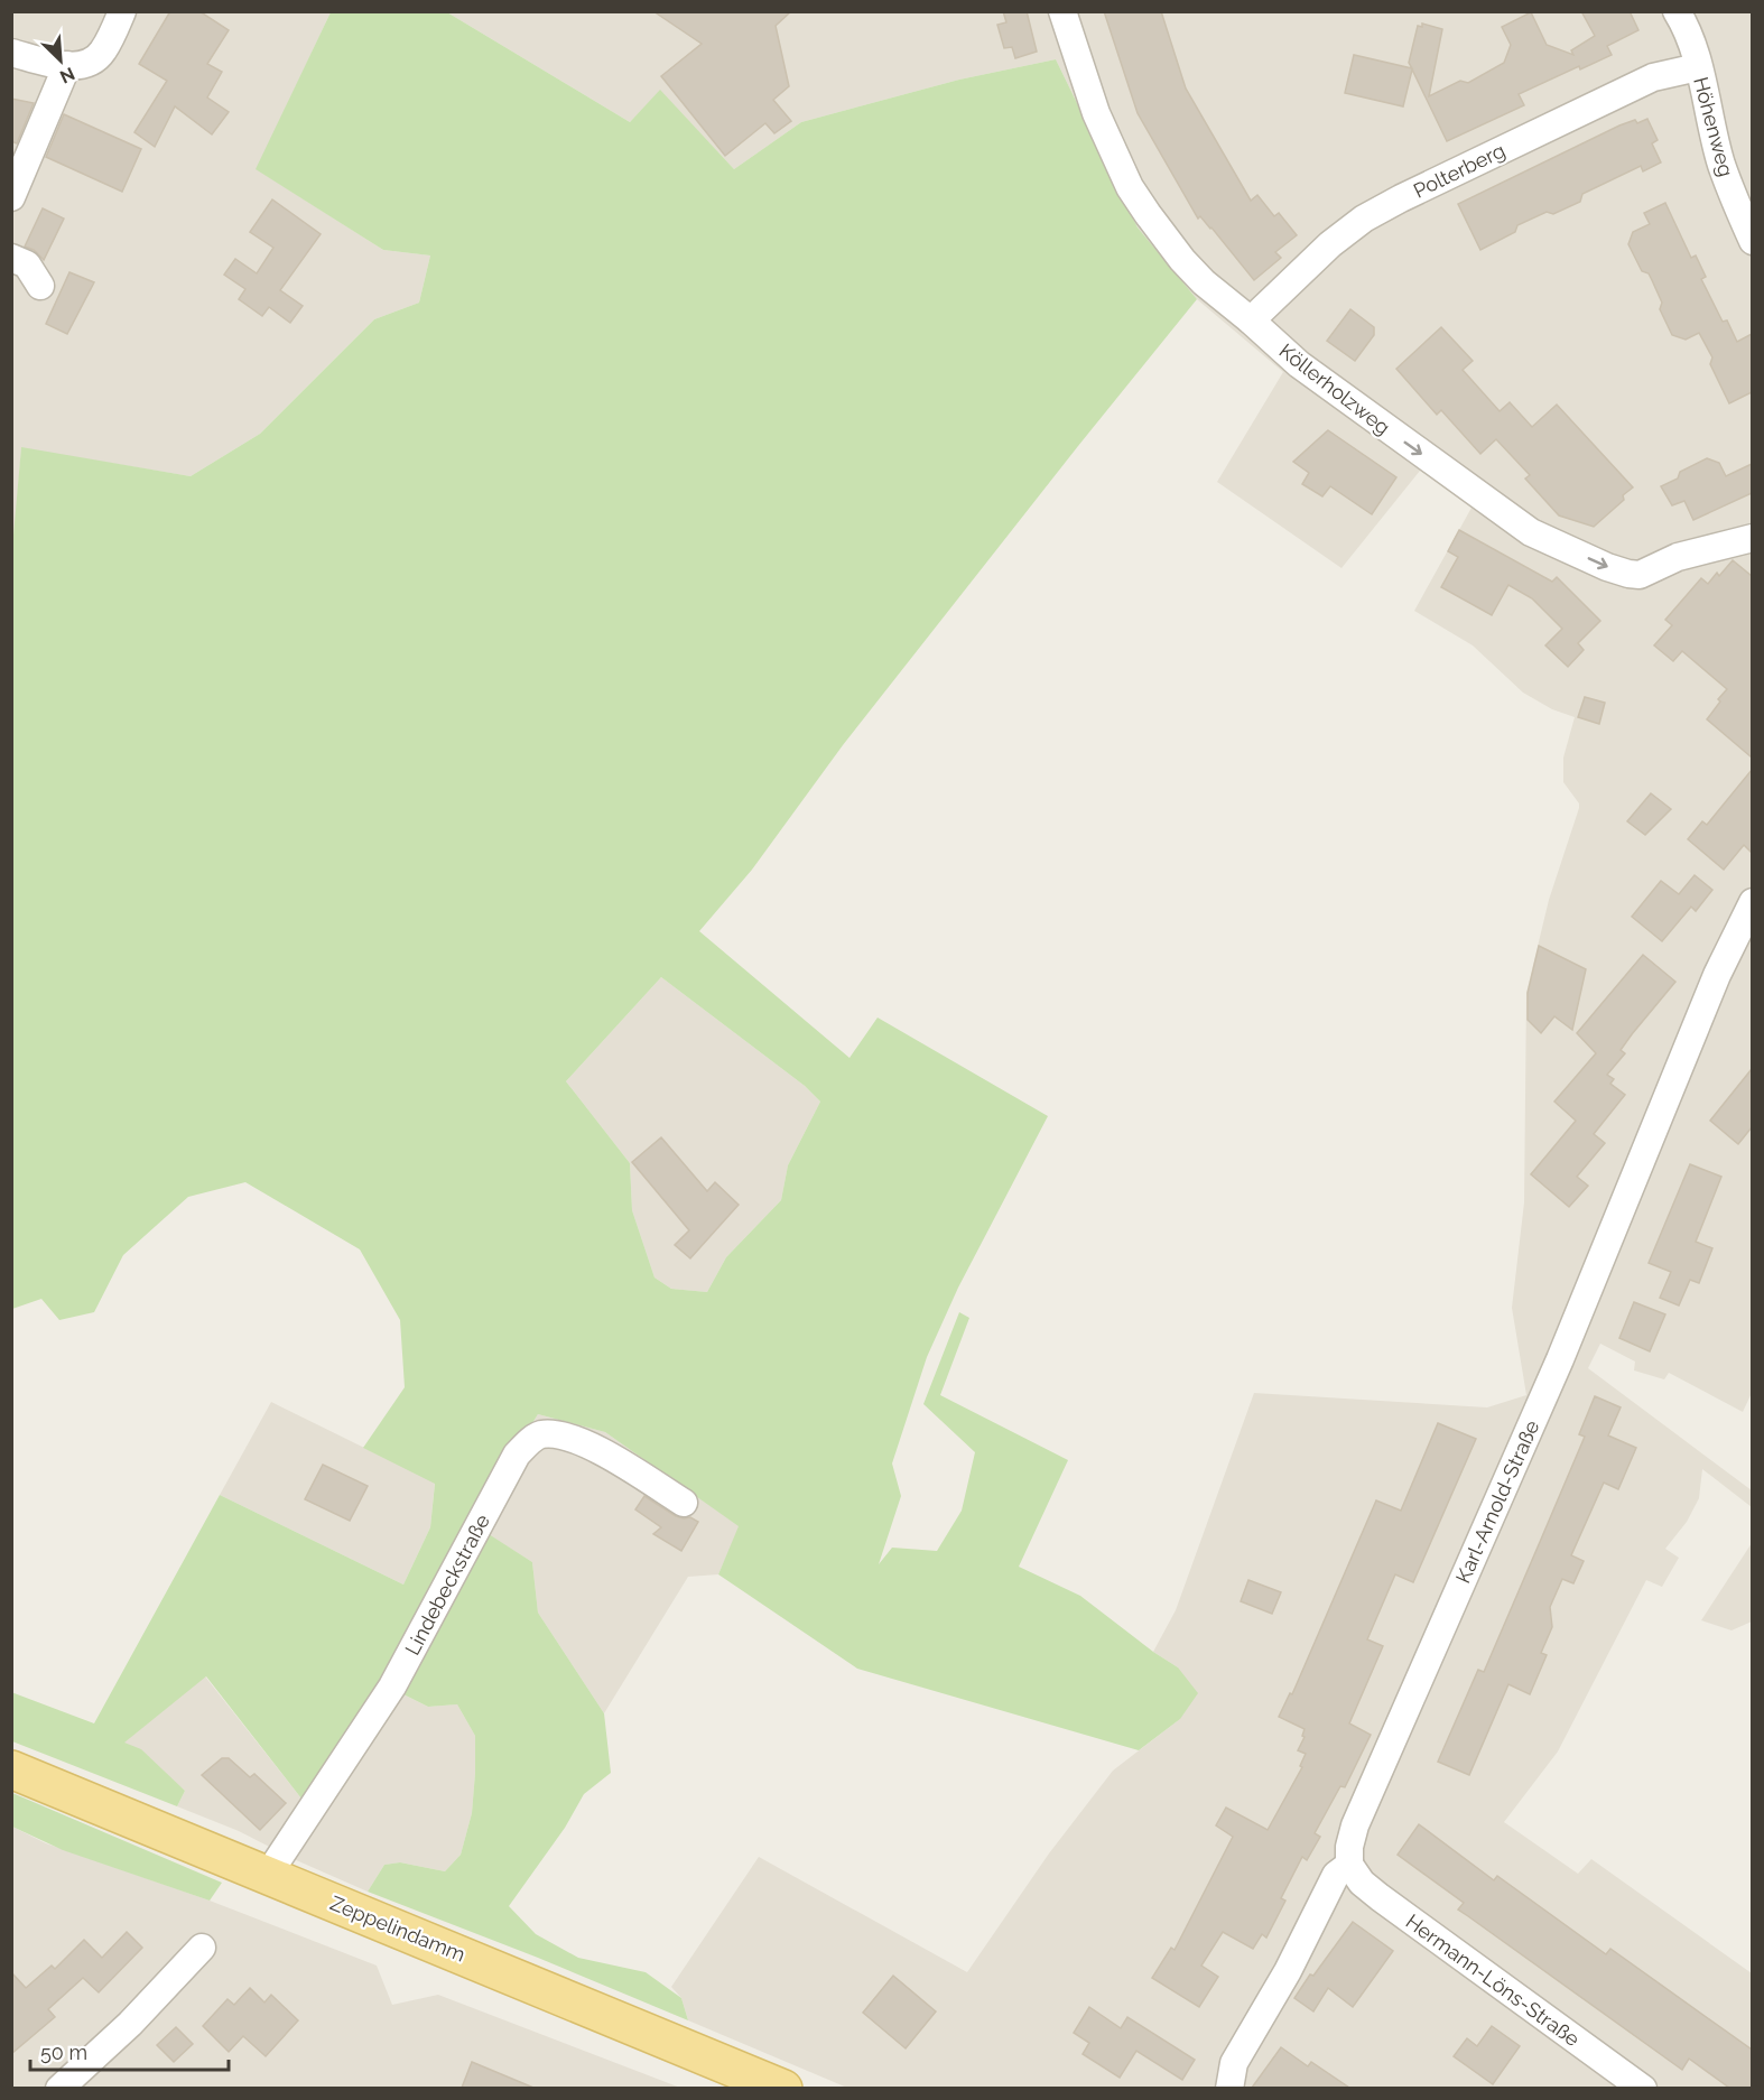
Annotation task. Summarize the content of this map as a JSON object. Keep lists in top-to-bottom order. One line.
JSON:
{"streets":{"main road":["Zeppelindamm"],"street":["Höhenweg","Polterberg","Köllerholzweg","Karl-Arnold-Straße","Lindebeckstraße","Hermann-Löns-Straße"]},"crossings":[["Höhenweg","Polterberg"],["Polterberg","Köllerholzweg"],["Karl-Arnold-Straße","Hermann-Löns-Straße"],["Lindebeckstraße","Zeppelindamm"]],"one_way":["Köllerholzweg"],"scale_bar":"50 m","north":"bottom right"}
